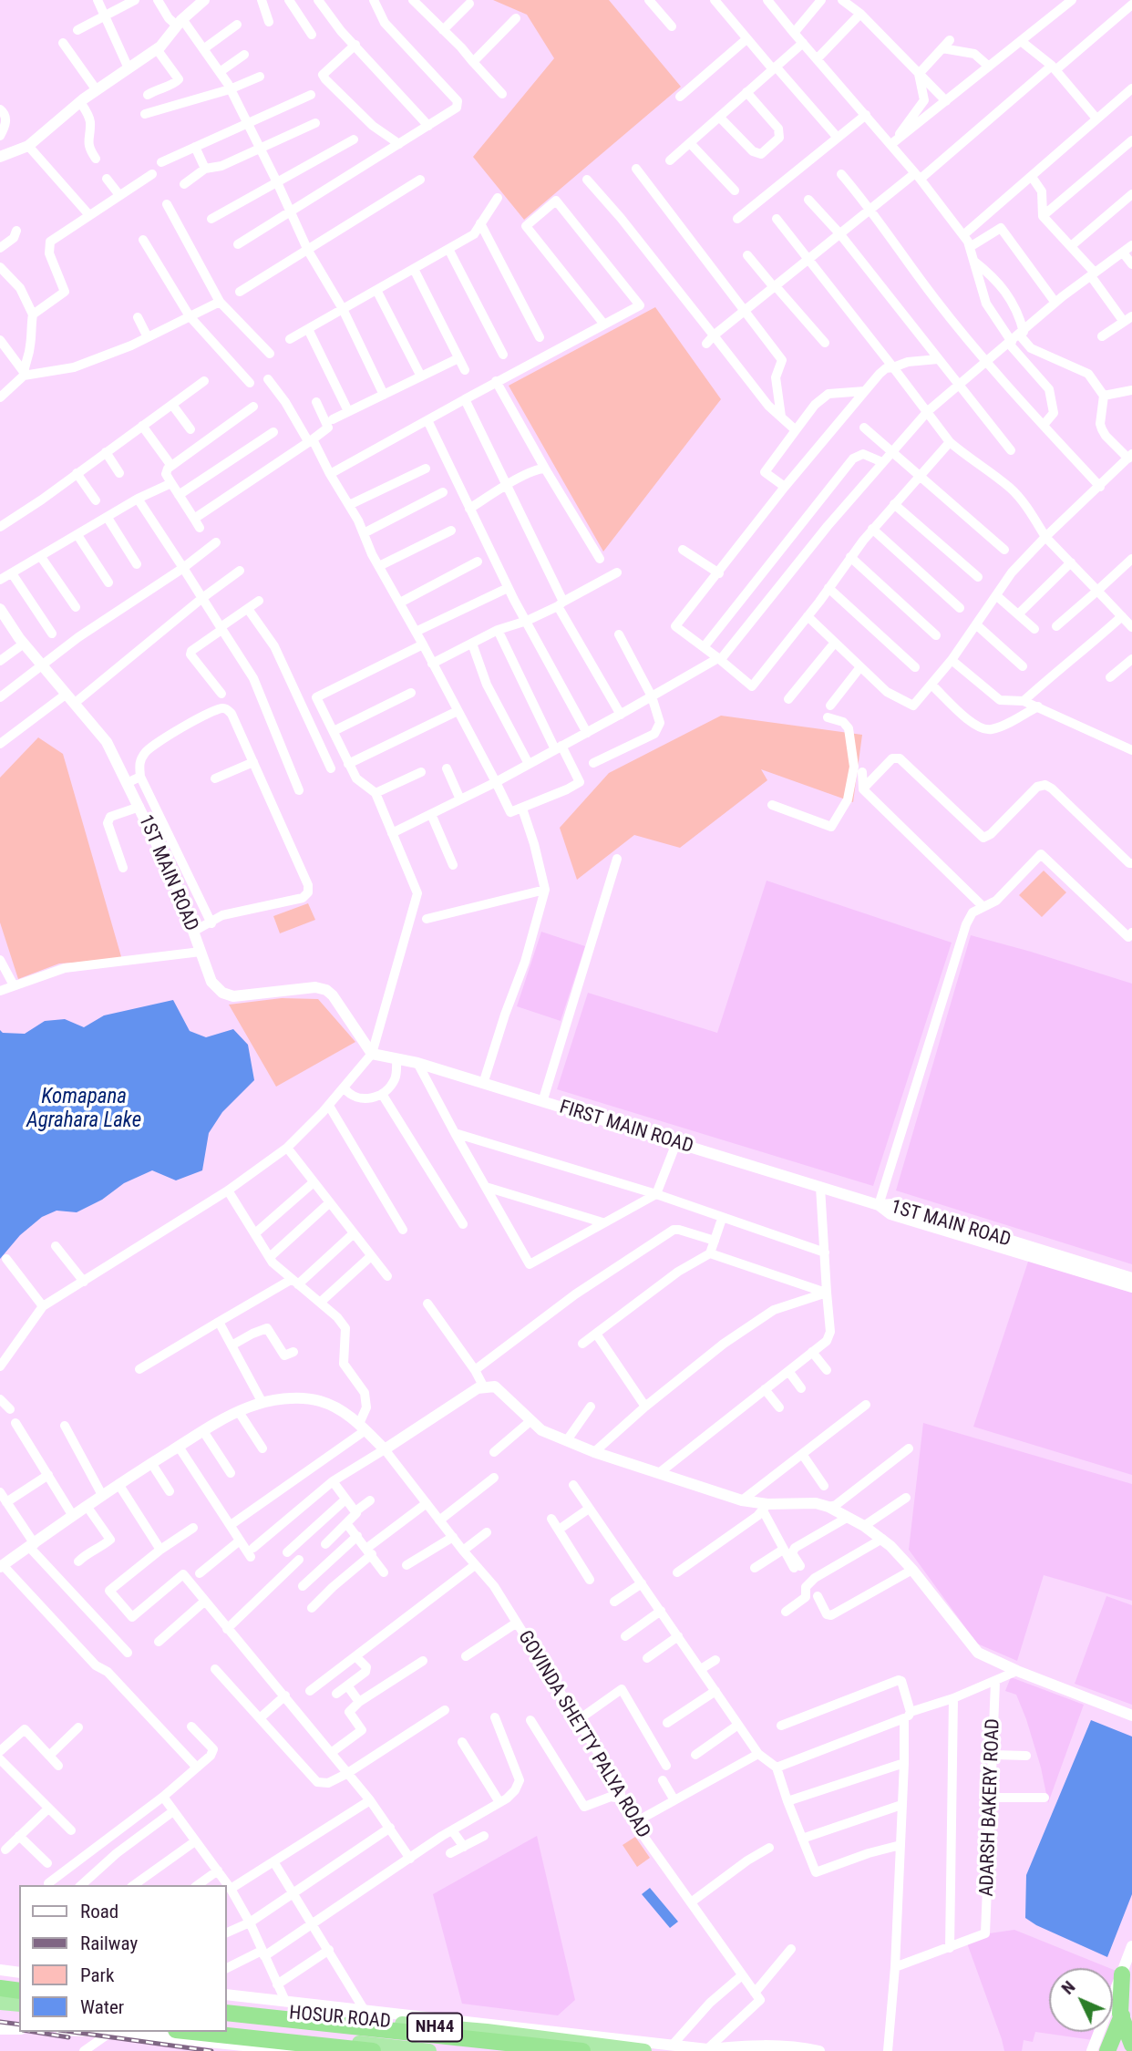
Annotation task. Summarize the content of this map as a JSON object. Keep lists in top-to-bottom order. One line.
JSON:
{"streets":{"highway":["HOSUR ROAD","NH44"],"street":["1ST MAIN ROAD","FIRST MAIN ROAD","GOVINDA SHETTY PALYA ROAD","ADARSH BAKERY ROAD"]},"crossings":[["1ST MAIN ROAD","FIRST MAIN ROAD"]],"water":["Komapana Agrahara Lake"],"legend":["Road","Railway","Park","Water"],"north":"top left"}
